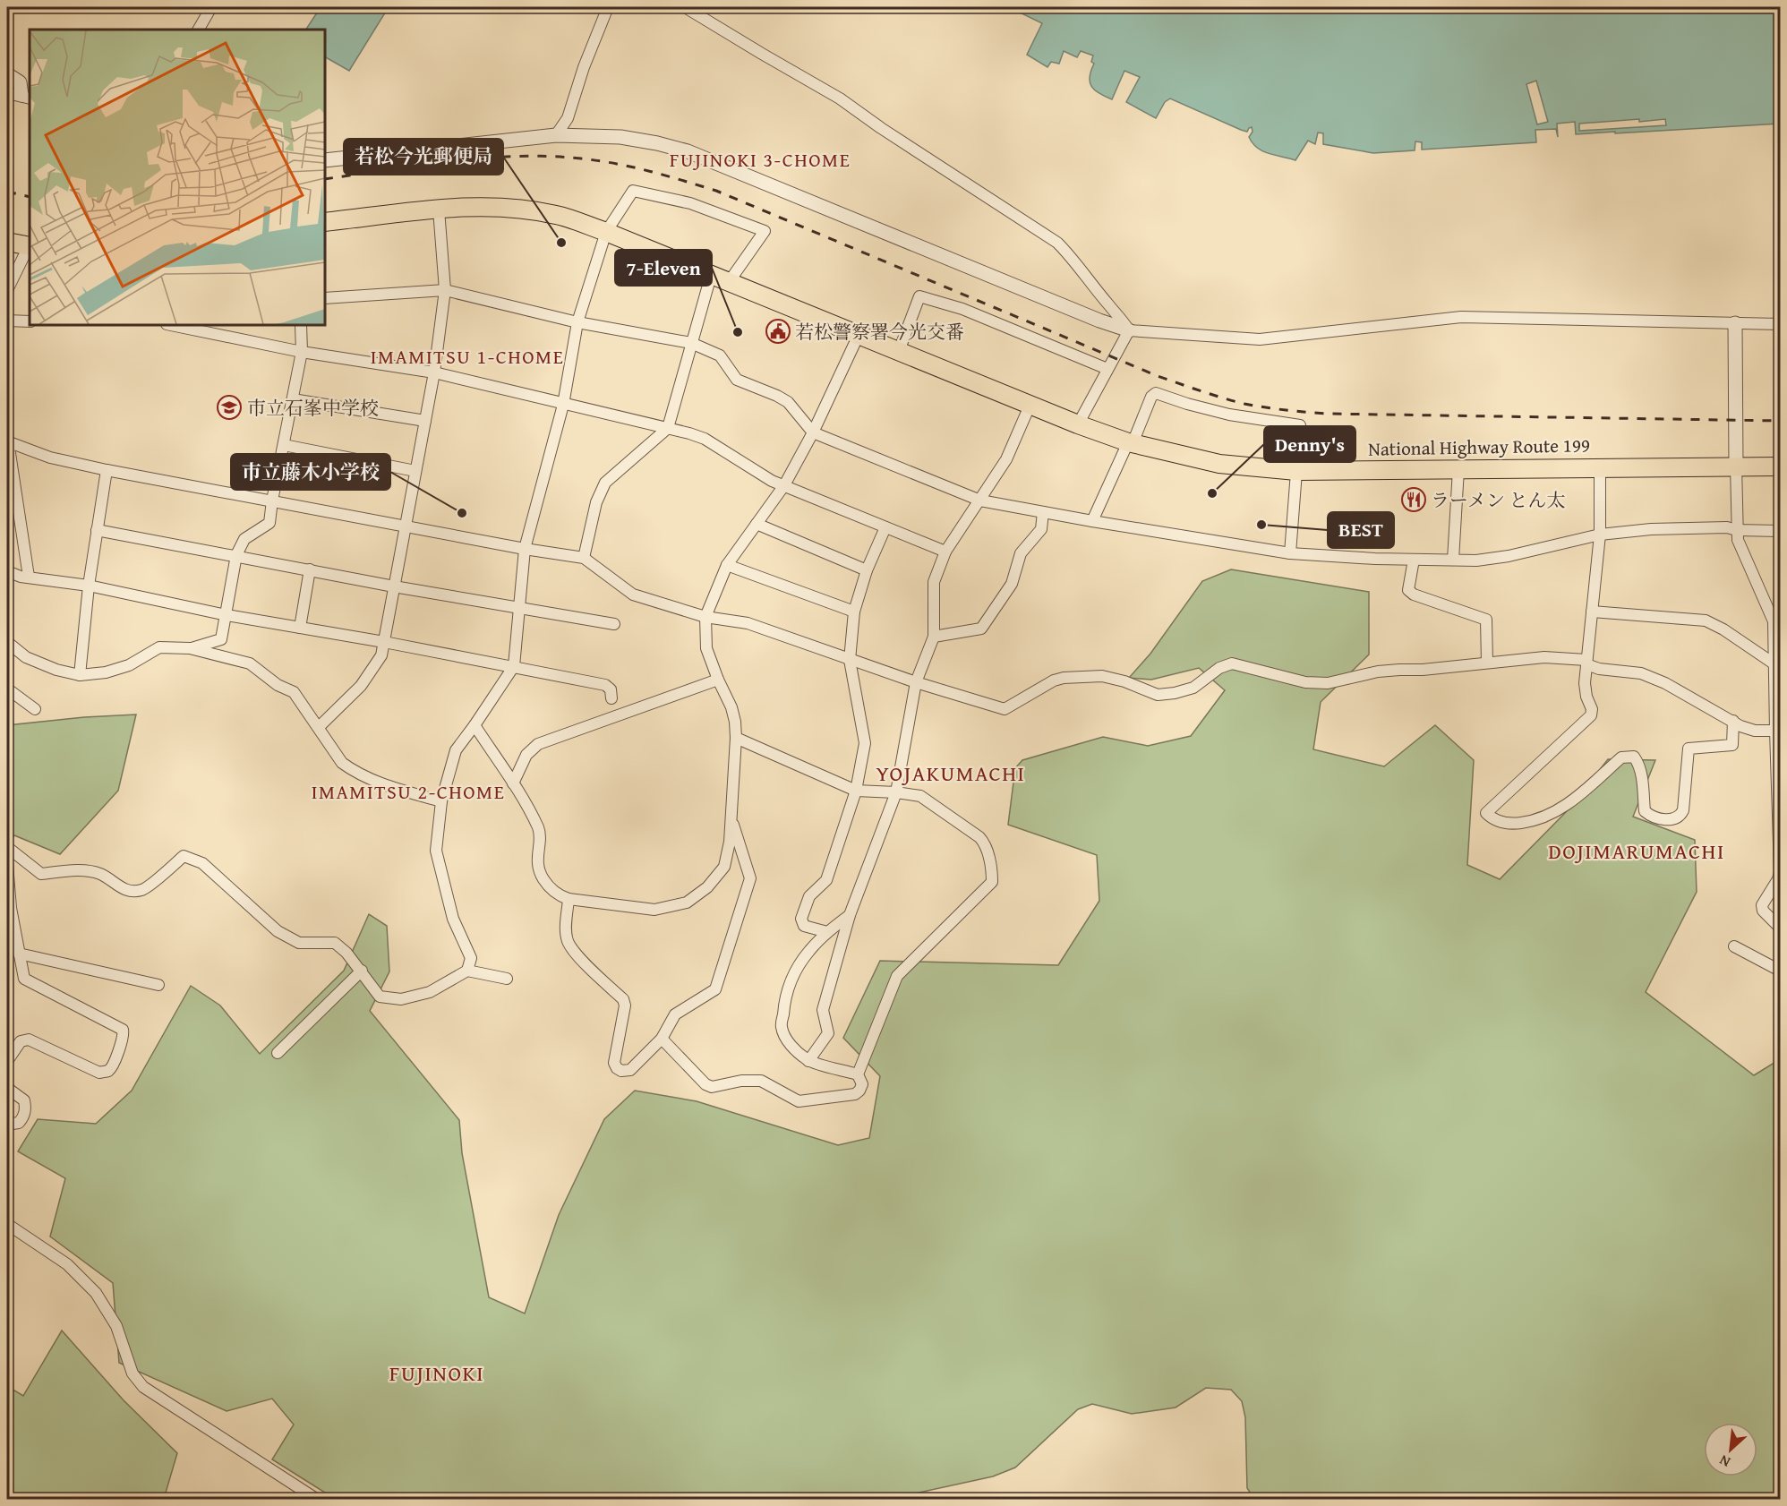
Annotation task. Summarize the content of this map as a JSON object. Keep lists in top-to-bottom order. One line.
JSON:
{"streets":{"highway":["National Highway Route 199"]},"districts":["FUJINOKI 3-CHOME","IMAMITSU 1-CHOME","YOJAKUMACHI","IMAMITSU 2-CHOME","DOJIMARUMACHI","FUJINOKI"],"places":{"other":["若松今光郵便局","7-Eleven","Denny's","市立藤木小学校","BEST"],"public building":["若松警察署今光交番"],"school or university":["市立石峯中学校"],"restaurant":["ラーメン とん太"]},"north":"bottom left"}
